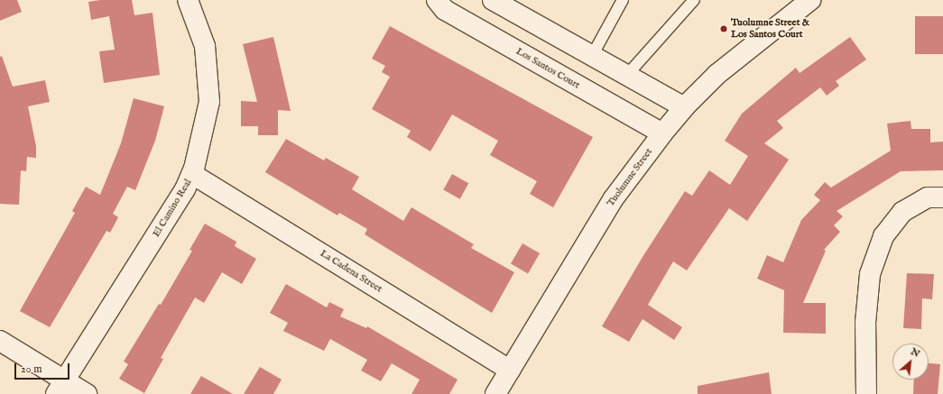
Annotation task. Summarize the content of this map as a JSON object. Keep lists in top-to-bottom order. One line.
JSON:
{"streets":{"street":["Los Santos Court","Tuolumne Street","El Camino Real","La Cadena Street"]},"crossings":[["Los Santos Court","Tuolumne Street"],["Tuolumne Street","La Cadena Street"],["El Camino Real","La Cadena Street"]],"places":["Tuolumne Street & Los Santos Court"],"scale_bar":"20 m","north":"top right"}
